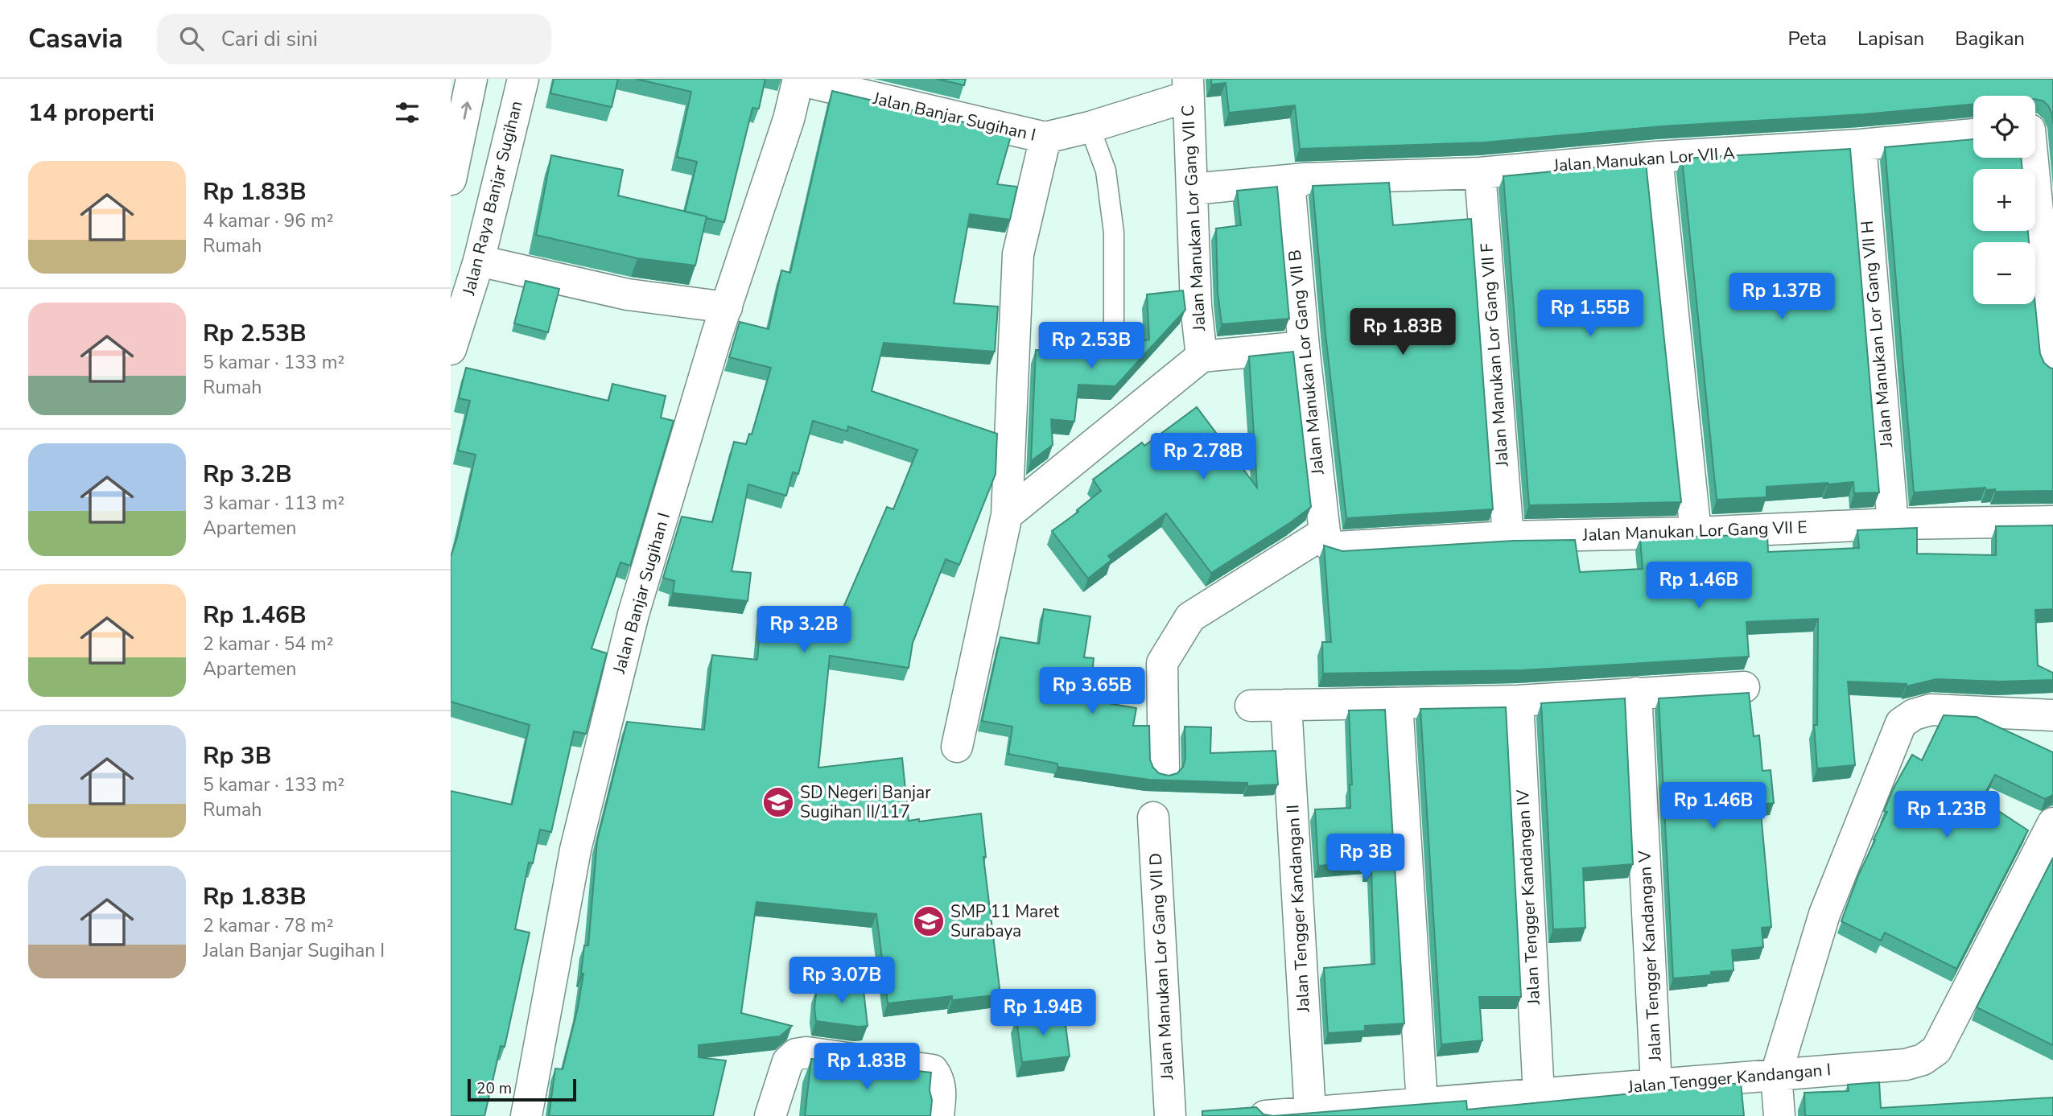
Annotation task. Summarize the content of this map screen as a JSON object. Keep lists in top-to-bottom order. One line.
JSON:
{"streets":{"street":["Jalan Banjar Sugihan I","Jalan Manukan Lor VII A","Jalan Raya Banjar Sugihan","Jalan Manukan Lor Gang VII C","Jalan Manukan Lor Gang VII H","Jalan Manukan Lor Gang VII F","Jalan Manukan Lor Gang VII B","Jalan Manukan Lor Gang VII E","Jalan Tengger Kandangan IV","Jalan Tengger Kandangan II","Jalan Tengger Kandangan V","Jalan Manukan Lor Gang VII D","Jalan Tengger Kandangan I"]},"crossings":[["Jalan Manukan Lor VII A","Jalan Manukan Lor Gang VII C"],["Jalan Manukan Lor VII A","Jalan Manukan Lor Gang VII H"],["Jalan Manukan Lor VII A","Jalan Manukan Lor Gang VII F"],["Jalan Manukan Lor VII A","Jalan Manukan Lor Gang VII B"],["Jalan Manukan Lor Gang VII H","Jalan Manukan Lor Gang VII E"],["Jalan Manukan Lor Gang VII F","Jalan Manukan Lor Gang VII E"],["Jalan Manukan Lor Gang VII B","Jalan Manukan Lor Gang VII E"],["Jalan Tengger Kandangan IV","Jalan Tengger Kandangan I"],["Jalan Tengger Kandangan II","Jalan Tengger Kandangan I"],["Jalan Tengger Kandangan V","Jalan Tengger Kandangan I"]],"places":{"school or university":["SD Negeri Banjar Sugihan II/117","SMP 11 Maret Surabaya"]},"scale_bar":"20 m","page":{"header":"Casavia","search":"Cari di sini","nav":["Peta","Lapisan","Bagikan"],"heading":"14 properti","map_buttons":["+","−"],"list":[{"name":"Rp 1.83B","note":"4 kamar · 96 m² · Rumah"},{"name":"Rp 2.53B","note":"5 kamar · 133 m² · Rumah"},{"name":"Rp 3.2B","note":"3 kamar · 113 m² · Apartemen"},{"name":"Rp 1.46B","note":"2 kamar · 54 m² · Apartemen"},{"name":"Rp 3B","note":"5 kamar · 133 m² · Rumah"},{"name":"Rp 1.83B","note":"2 kamar · 78 m² · Jalan Banjar Sugihan I"}],"price":["Rp 1.37B","Rp 1.55B","Rp 1.83B","Rp 2.53B","Rp 2.78B","Rp 1.46B","Rp 3.2B","Rp 3.65B","Rp 1.46B","Rp 1.23B","Rp 3B","Rp 3.07B","Rp 1.94B","Rp 1.83B"],"scale":"20 m"}}
